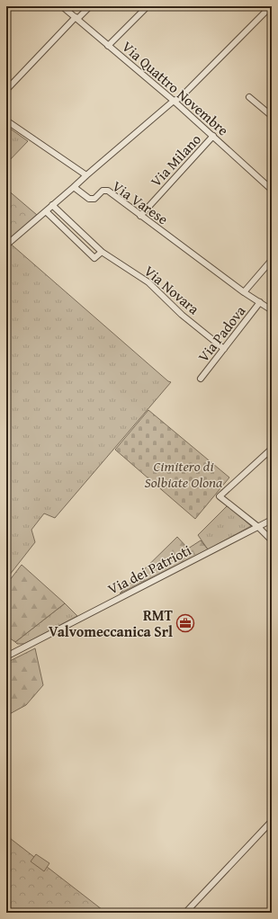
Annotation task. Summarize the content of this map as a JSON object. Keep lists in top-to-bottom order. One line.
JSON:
{"streets":{"street":["Via Quattro Novembre","Via Milano","Via Varese","Via Novara","Via Padova","Via dei Patrioti"]},"crossings":[["Via Quattro Novembre","Via Milano"],["Via Milano","Via Varese"],["Via Varese","Via Padova"],["Via Novara","Via Padova"]],"parks":["Cimitero di Solbiate Olona"],"places":{"office":["RMT Valvomeccanica Srl"]}}
